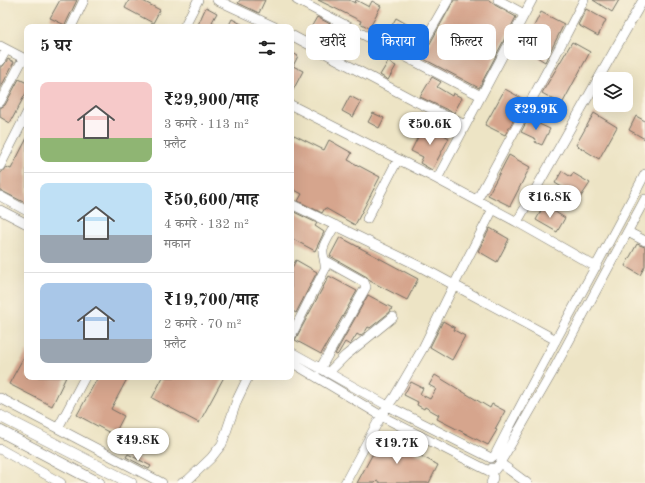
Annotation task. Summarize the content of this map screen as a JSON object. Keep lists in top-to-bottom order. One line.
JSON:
{"page":{"chip":["खरीदें","किराया","फ़िल्टर","नया"],"heading":"5 घर","list":[{"name":"₹29,900/माह","note":"3 कमरे · 113 m² · फ़्लैट"},{"name":"₹50,600/माह","note":"4 कमरे · 132 m² · मकान"},{"name":"₹19,700/माह","note":"2 कमरे · 70 m² · फ़्लैट"}],"price":["₹29.9K","₹50.6K","₹16.8K","₹49.8K","₹19.7K"]}}
